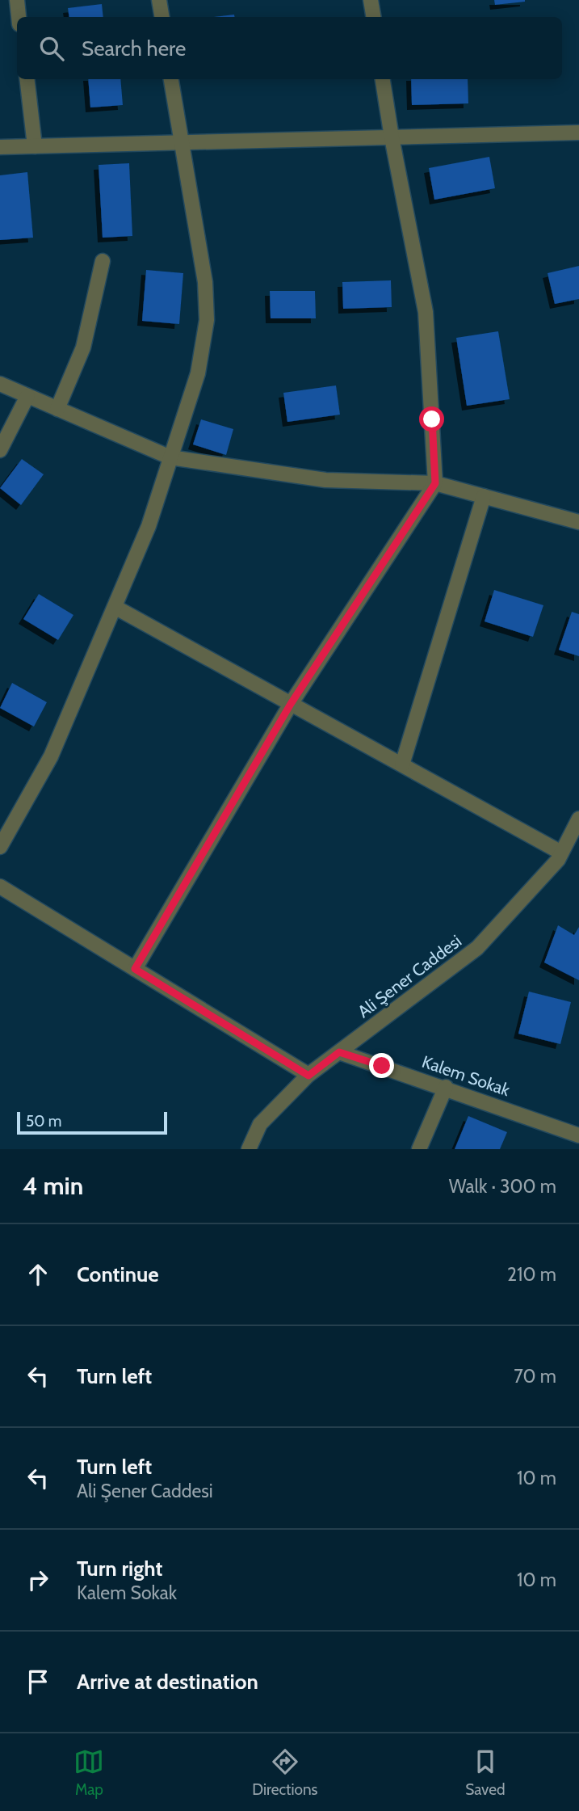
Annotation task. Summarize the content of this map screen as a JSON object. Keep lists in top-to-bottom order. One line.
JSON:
{"streets":{"street":["Ali Şener Caddesi","Kalem Sokak"]},"crossings":[["Ali Şener Caddesi","Kalem Sokak"]],"scale_bar":"50 m","page":{"search":"Search here","scale":"50 m","heading":["4 min","Walk · 300 m"],"list":[["Continue","210 m"],["Turn left","70 m"],["Turn left","Ali Şener Caddesi","10 m"],["Turn right","Kalem Sokak","10 m"],"Arrive at destination"],"nav":["Map","Directions","Saved"]}}
